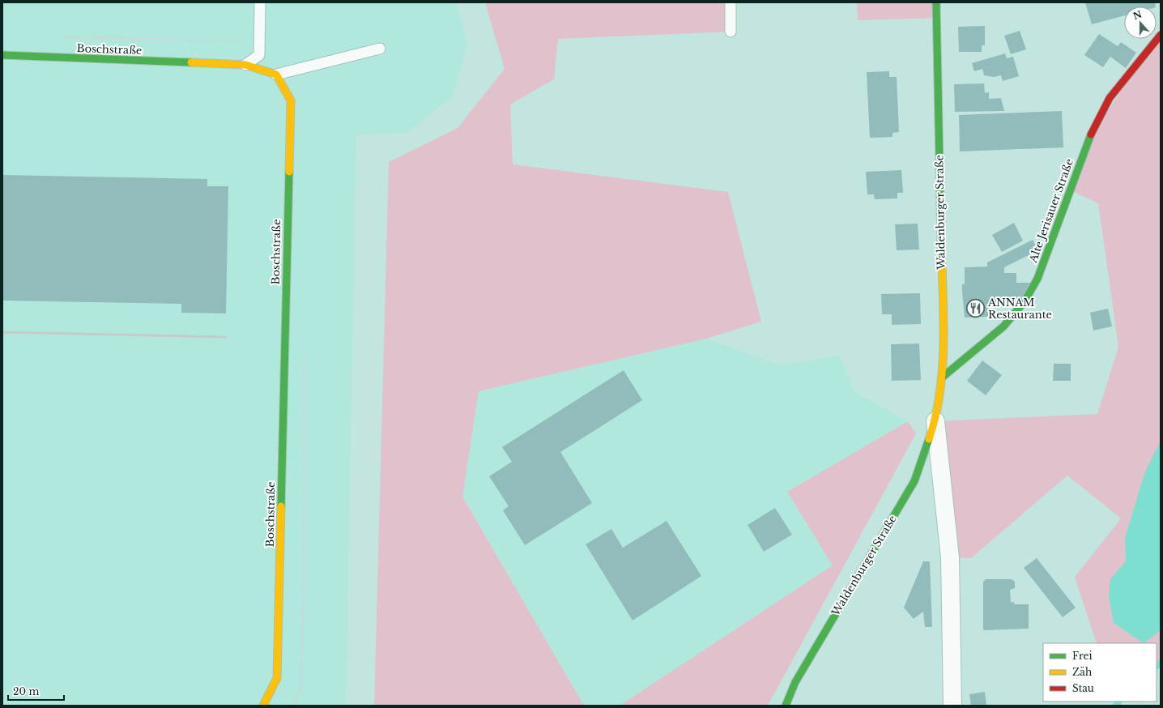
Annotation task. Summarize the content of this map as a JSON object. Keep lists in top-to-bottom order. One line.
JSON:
{"streets":{"street":["Boschstraße","Alte Jerisauer Straße","Waldenburger Straße"]},"crossings":[["Alte Jerisauer Straße","Waldenburger Straße"]],"places":{"restaurant":["ANNAM Restaurante"]},"legend":["Frei","Zäh","Stau"],"scale_bar":"20 m","north":"top"}
